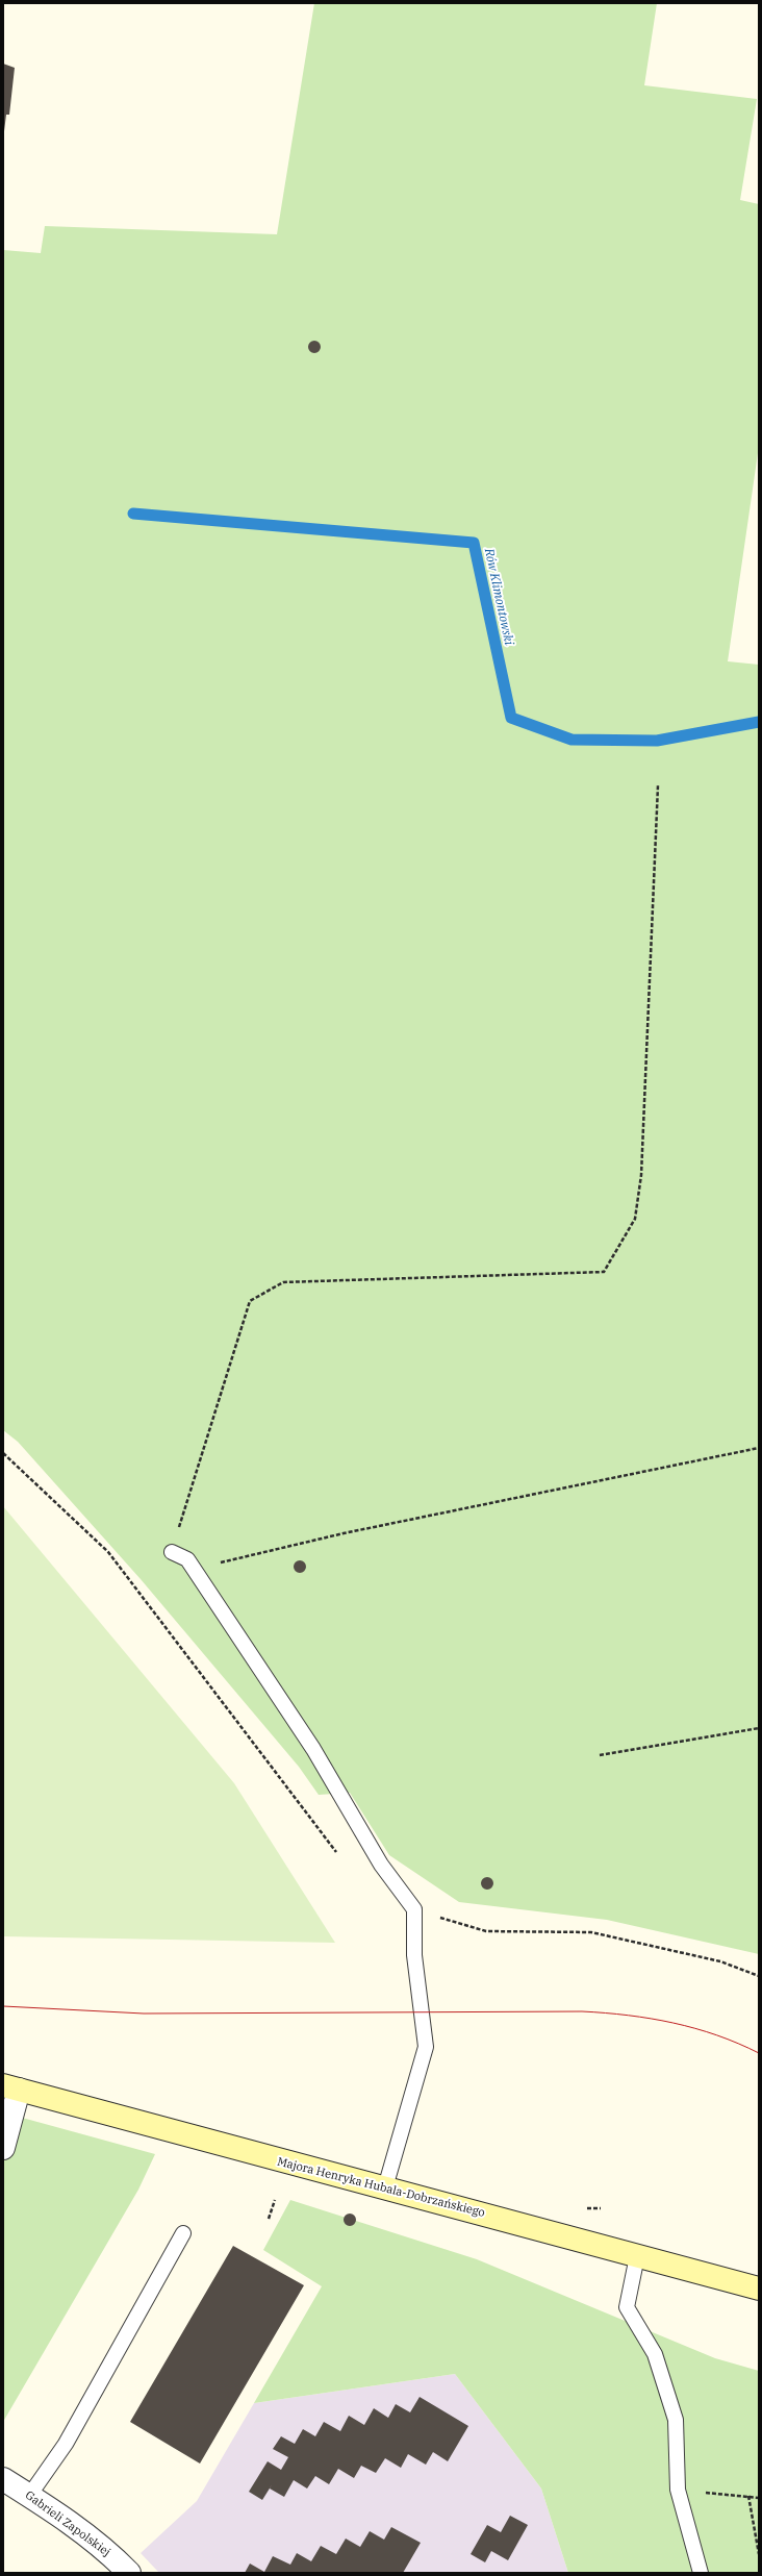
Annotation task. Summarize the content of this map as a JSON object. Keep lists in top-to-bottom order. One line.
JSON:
{"streets":{"street":["Majora Henryka Hubala-Dobrzańskiego","Gabrieli Zapolskiej"]},"water":["Rów Klimontowski"]}
